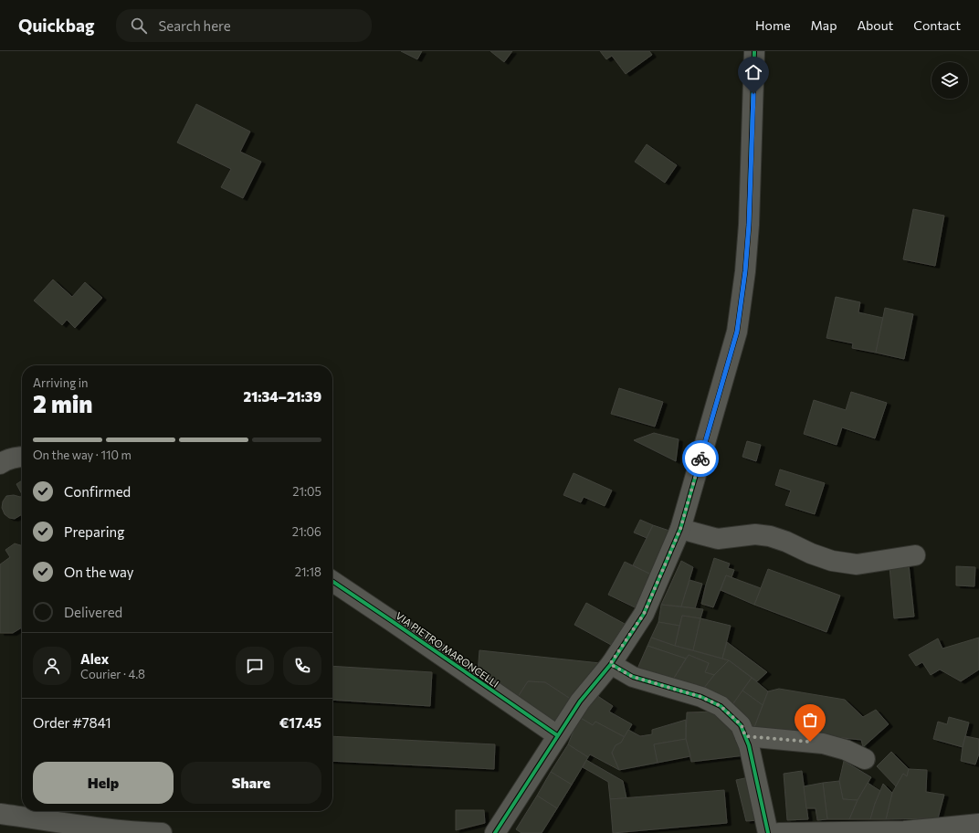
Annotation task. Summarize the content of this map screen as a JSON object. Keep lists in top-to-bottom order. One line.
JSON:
{"streets":{"street":["VIA PIETRO MARONCELLI"]},"page":{"header":"Quickbag","search":"Search here","nav":["Home","Map","About","Contact"],"heading":["2 min","Arriving in","21:34–21:39"],"panel":["Alex","Courier · 4.8","Order #7841","€17.45"],"bar":"On the way · 110 m","list":[["Confirmed","21:05"],["Preparing","21:06"],["On the way","21:18"],"Delivered"],"buttons":["Help","Share"]}}
